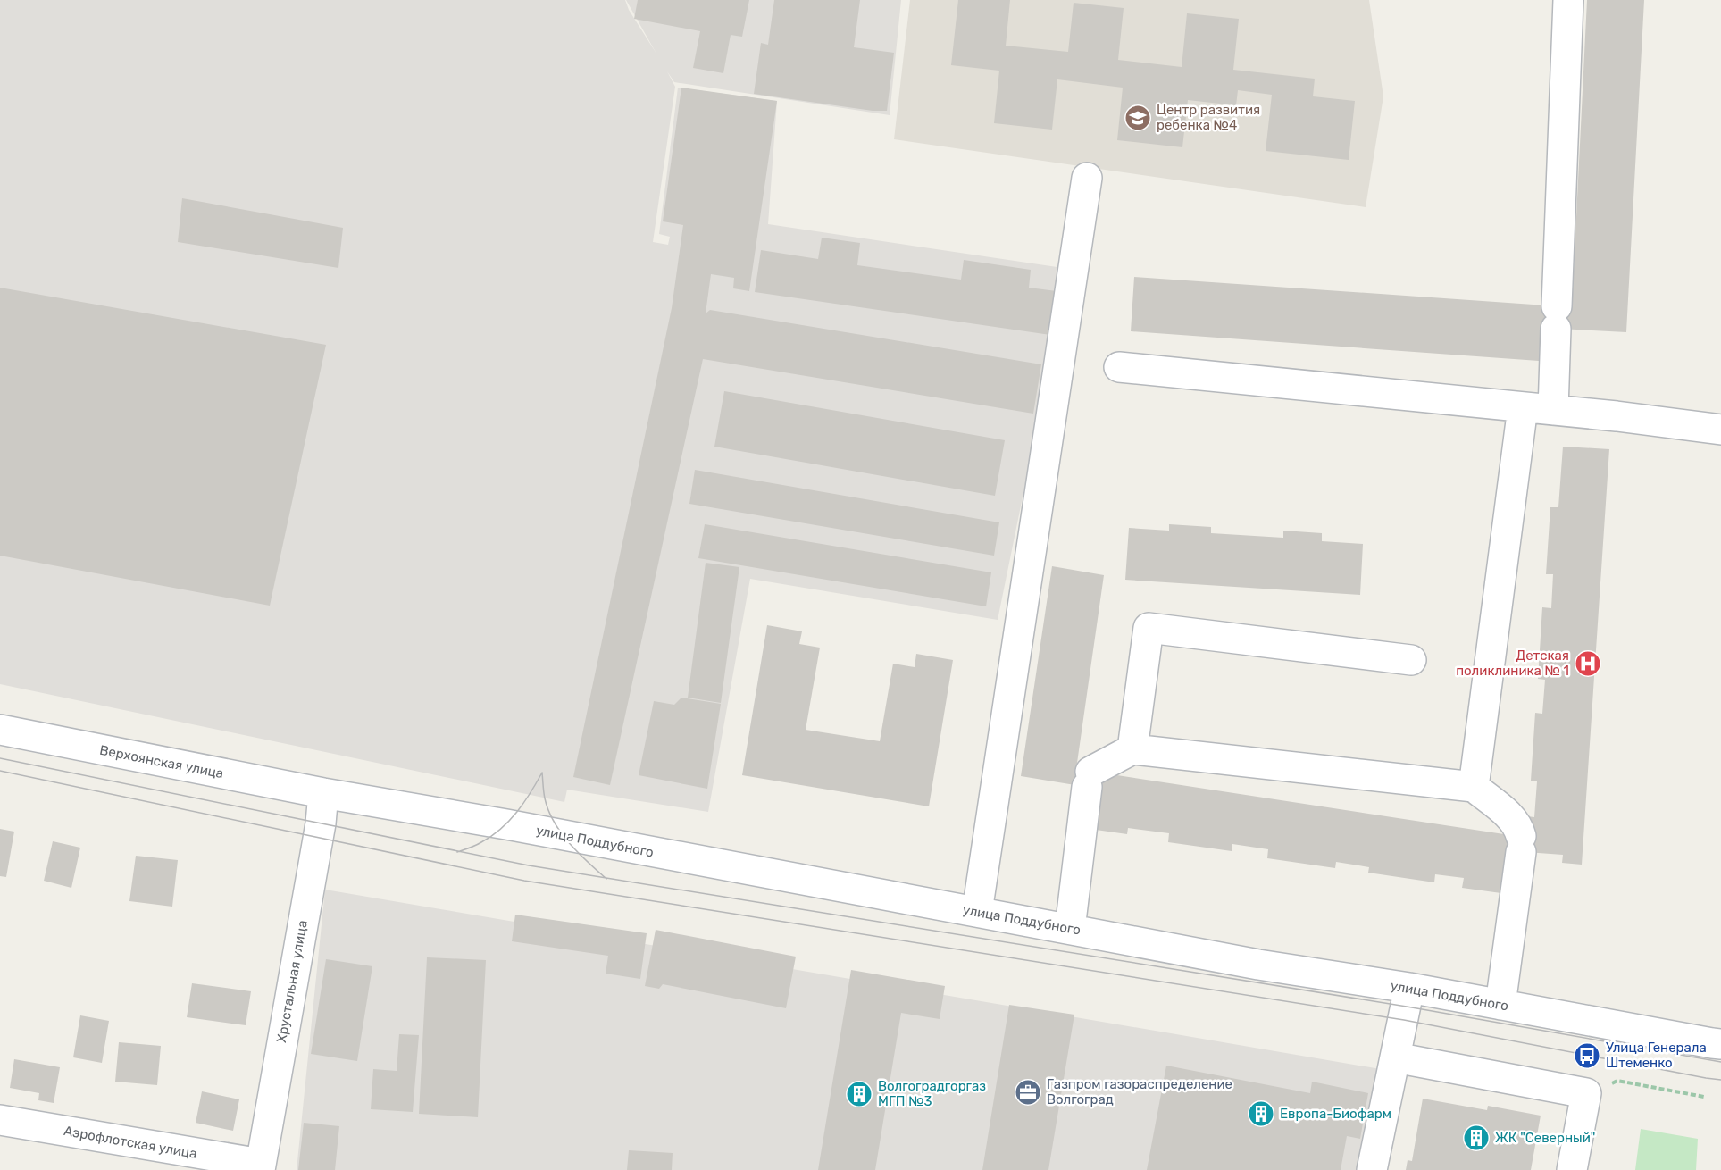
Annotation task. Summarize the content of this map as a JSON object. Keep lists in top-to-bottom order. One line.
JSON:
{"streets":{"street":["Верхоянская улица","улица Поддубного","Хрустальная улица","Аэрофлотская улица"]},"crossings":[["Верхоянская улица","улица Поддубного"],["Верхоянская улица","Хрустальная улица"],["улица Поддубного","Хрустальная улица"],["Хрустальная улица","Аэрофлотская улица"]],"places":{"school or university":["Центр развития ребенка №4"],"hospital":["Детская поликлиника № 1"],"bus stop":["Улица Генерала Штеменко"],"office":["Газпром газораспределение Волгоград"],"building":["Волгоградгоргаз МГП №3","Европа-Биофарм","ЖК \"Северный\""]}}
